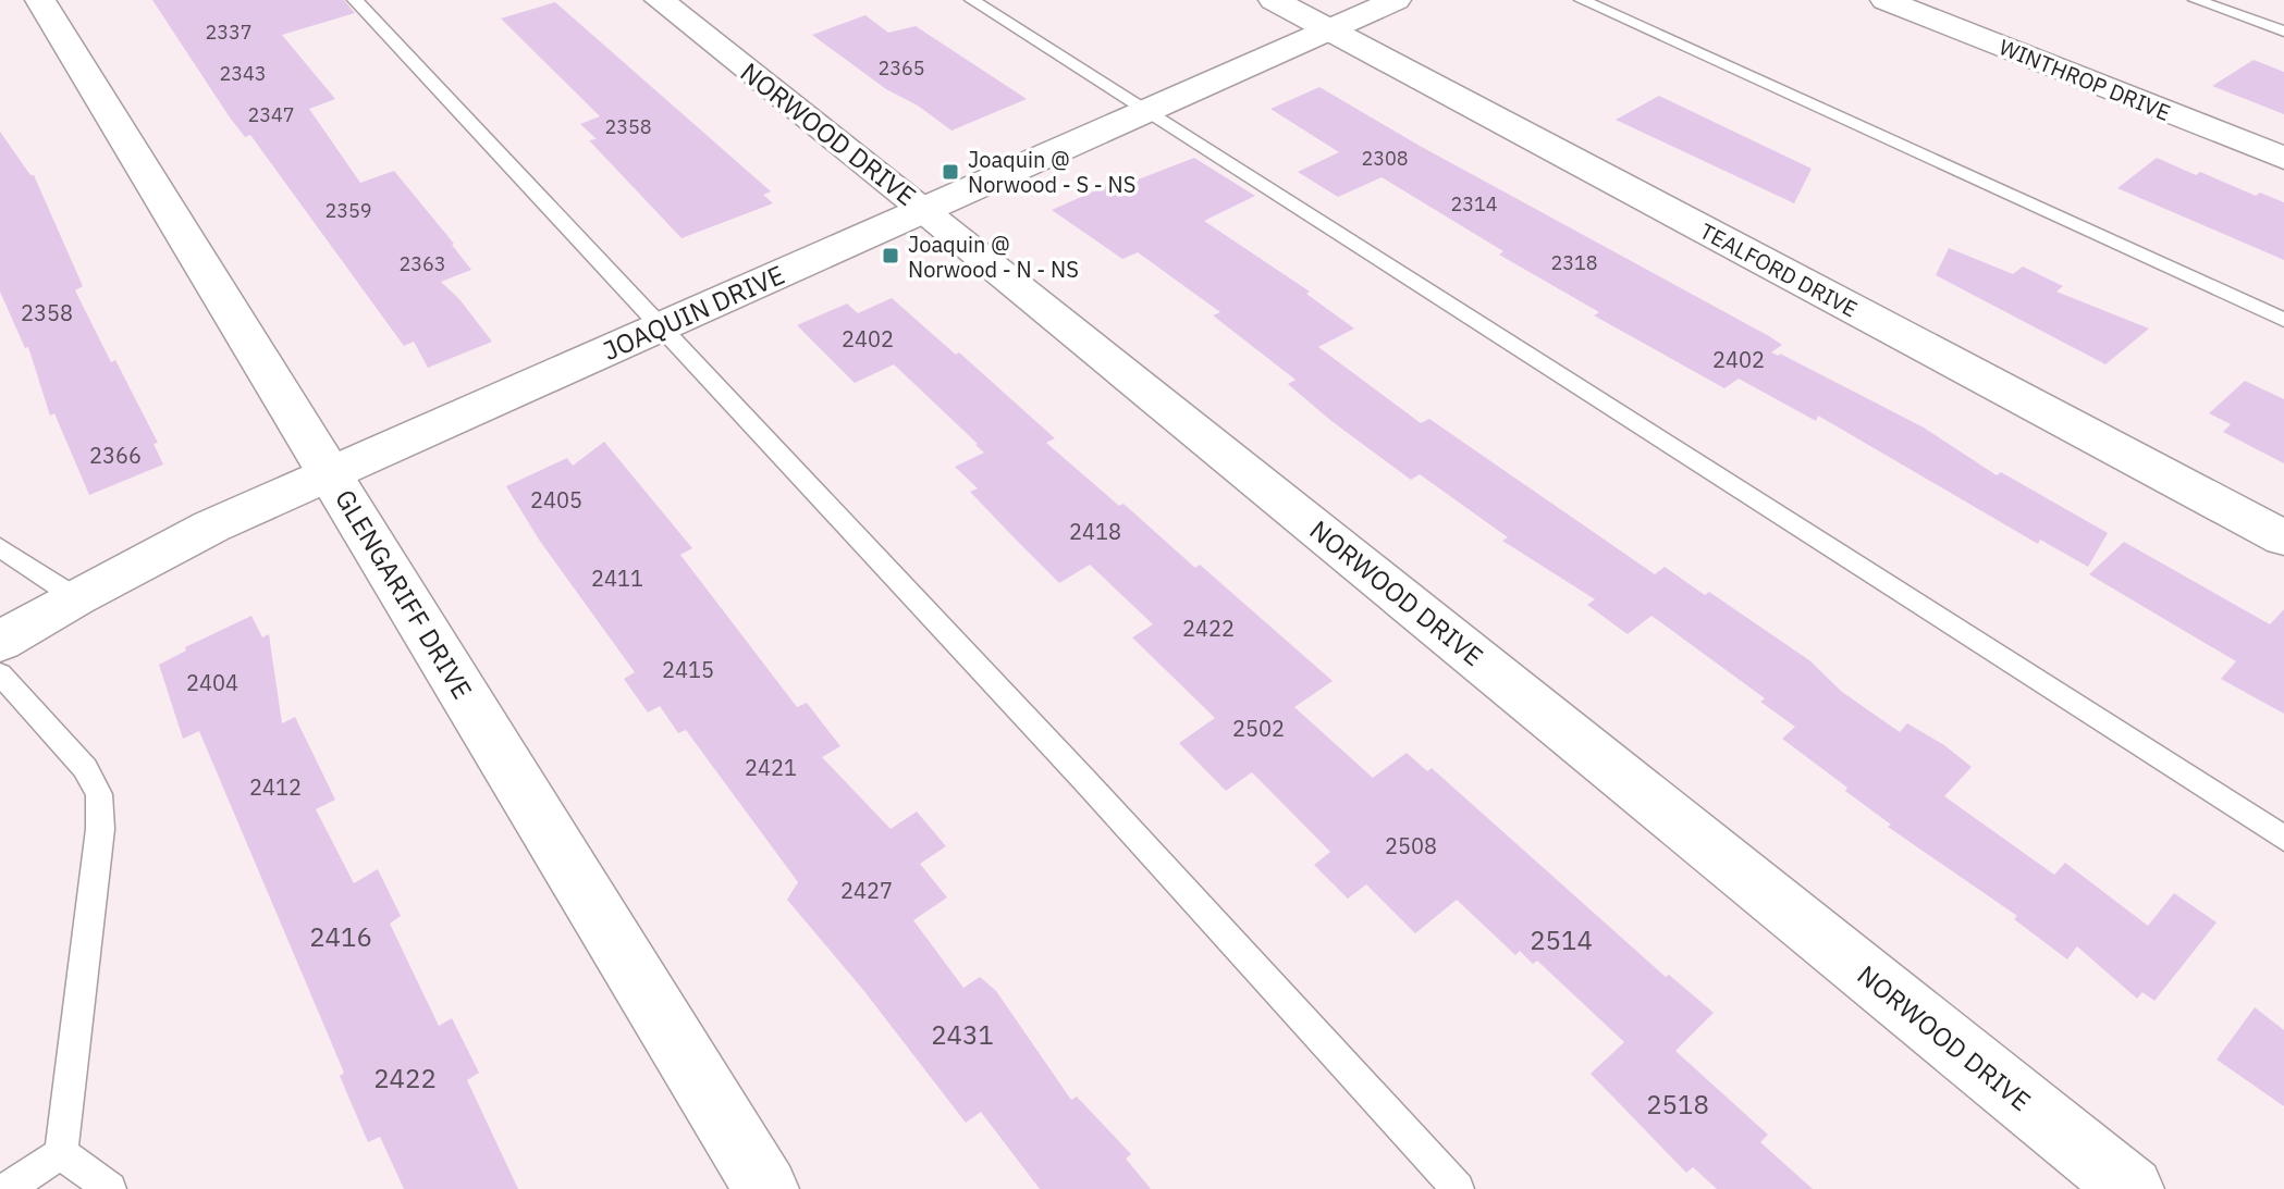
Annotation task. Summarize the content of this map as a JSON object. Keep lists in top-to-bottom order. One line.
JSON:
{"streets":{"street":["WINTHROP DRIVE","NORWOOD DRIVE","TEALFORD DRIVE","JOAQUIN DRIVE","GLENGARIFF DRIVE"]},"crossings":[["NORWOOD DRIVE","JOAQUIN DRIVE"],["TEALFORD DRIVE","JOAQUIN DRIVE"],["JOAQUIN DRIVE","GLENGARIFF DRIVE"]],"places":{"transit":["Joaquin @ Norwood - S - NS","Joaquin @ Norwood - N - NS"]},"house_numbers":["2337","2365","2343","2347","2358","2308","2314","2359","2318","2363","2358","2402","2402","2366","2405","2418","2411","2422","2415","2404","2502","2421","2412","2508","2427","2416","2514","2431","2422","2518"]}
